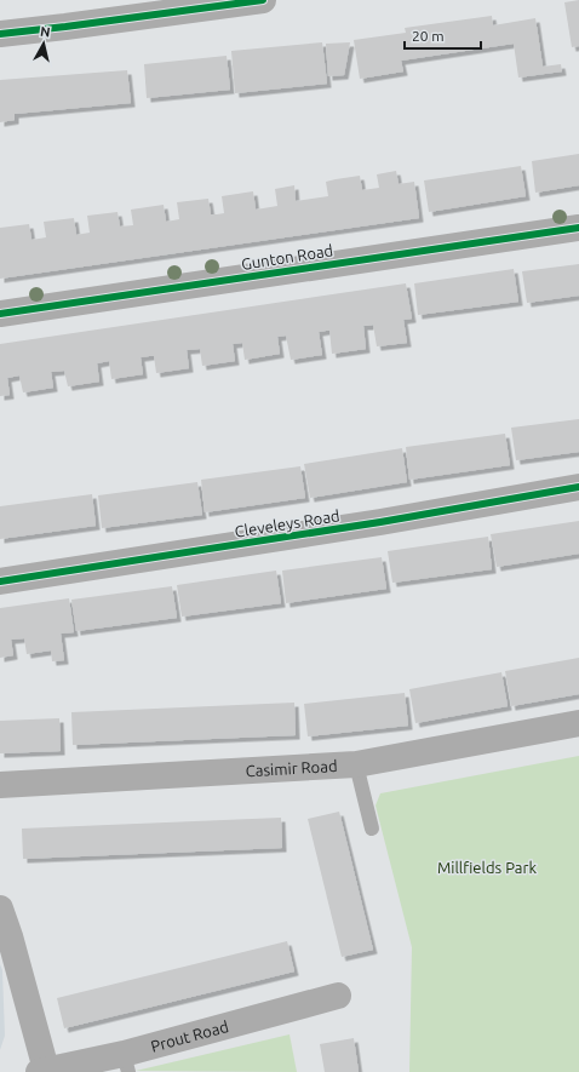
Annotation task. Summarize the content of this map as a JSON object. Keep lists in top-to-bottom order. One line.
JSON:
{"streets":{"street":["Gunton Road","Cleveleys Road","Casimir Road","Prout Road"]},"parks":["Millfields Park"],"scale_bar":"20 m","north":"top"}
